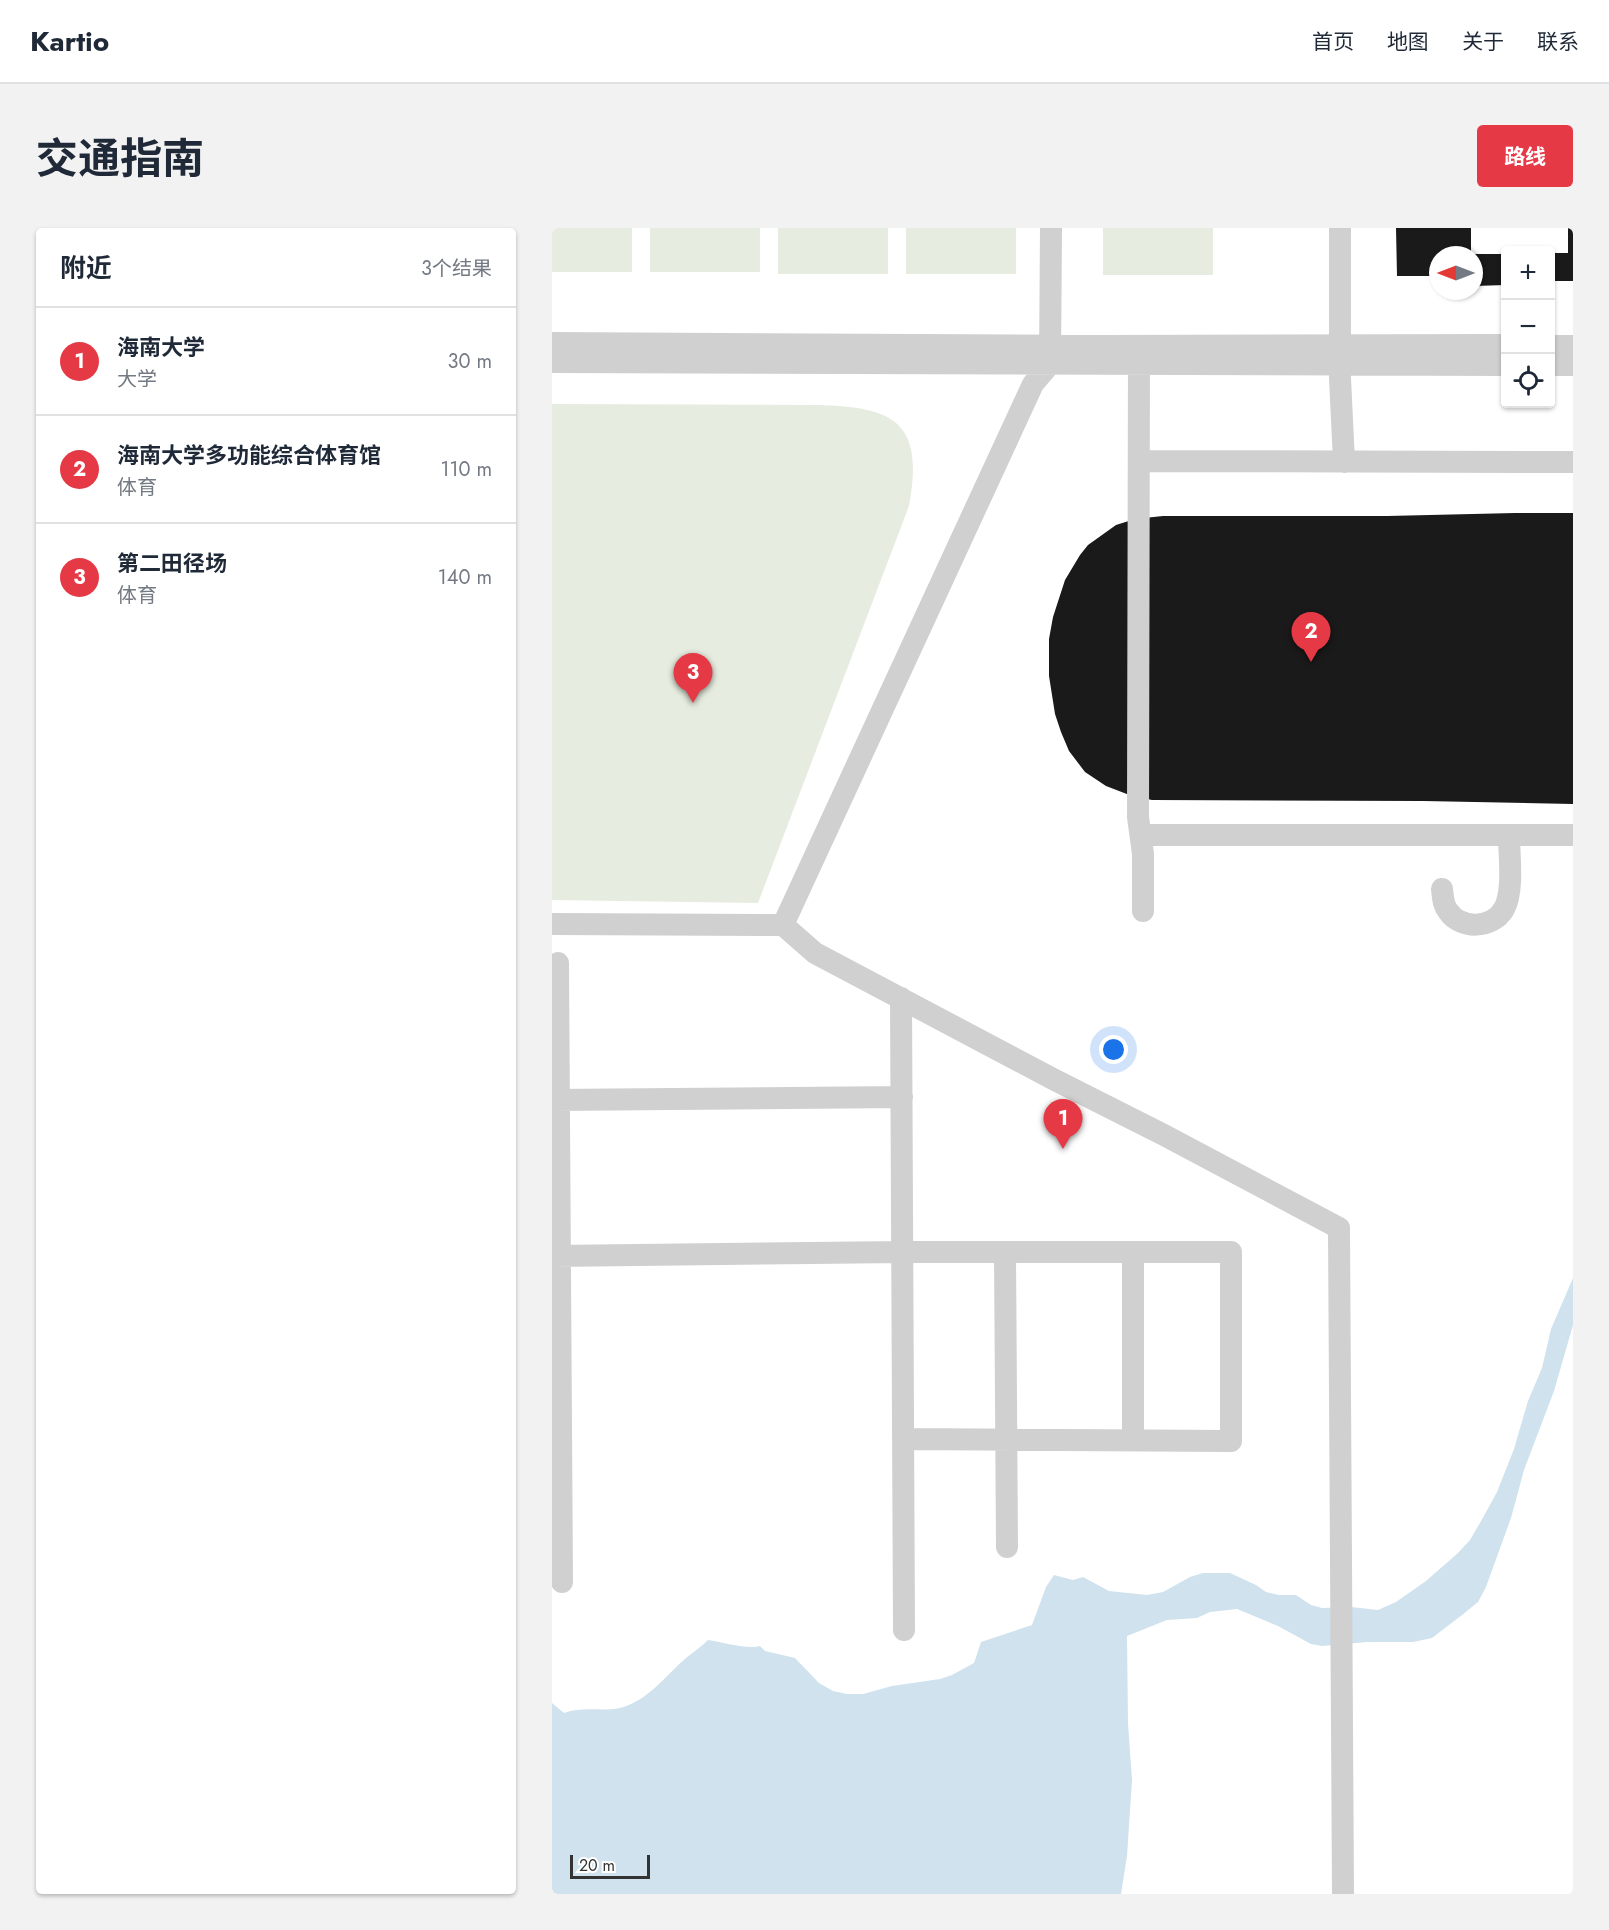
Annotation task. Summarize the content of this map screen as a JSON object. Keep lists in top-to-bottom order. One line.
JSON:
{"scale_bar":"20 m","north":"left","page":{"header":"Kartio","nav":["首页","地图","关于","联系"],"title":"交通指南","buttons":"路线","heading":["附近","3个结果"],"map_buttons":["+","−"],"list":[{"mark":"1","name":"海南大学","note":"大学","value":"30 m"},{"mark":"2","name":"海南大学多功能综合体育馆","note":"体育","value":"110 m"},{"mark":"3","name":"第二田径场","note":"体育","value":"140 m"}],"pins":["2","3","1"],"scale":"20 m"}}
